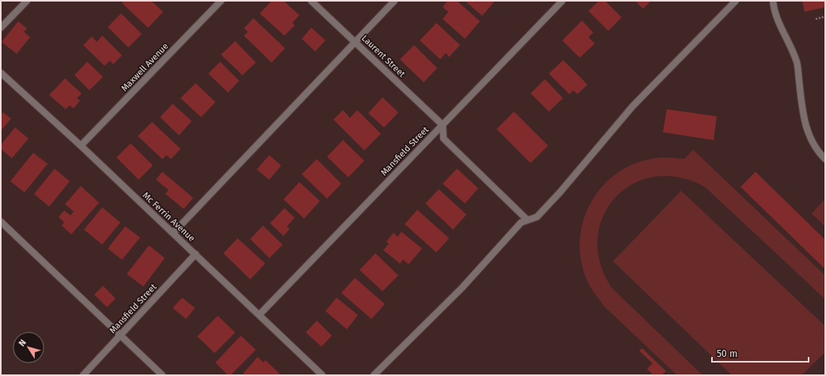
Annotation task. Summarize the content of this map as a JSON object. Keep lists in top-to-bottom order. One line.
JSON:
{"streets":{"street":["Laurent Street","Maxwell Avenue","Mansfield Street","Mc Ferrin Avenue"]},"crossings":[["Laurent Street","Mansfield Street"],["Maxwell Avenue","Mc Ferrin Avenue"],["Mansfield Street","Mc Ferrin Avenue"]],"scale_bar":"50 m","north":"top left"}
